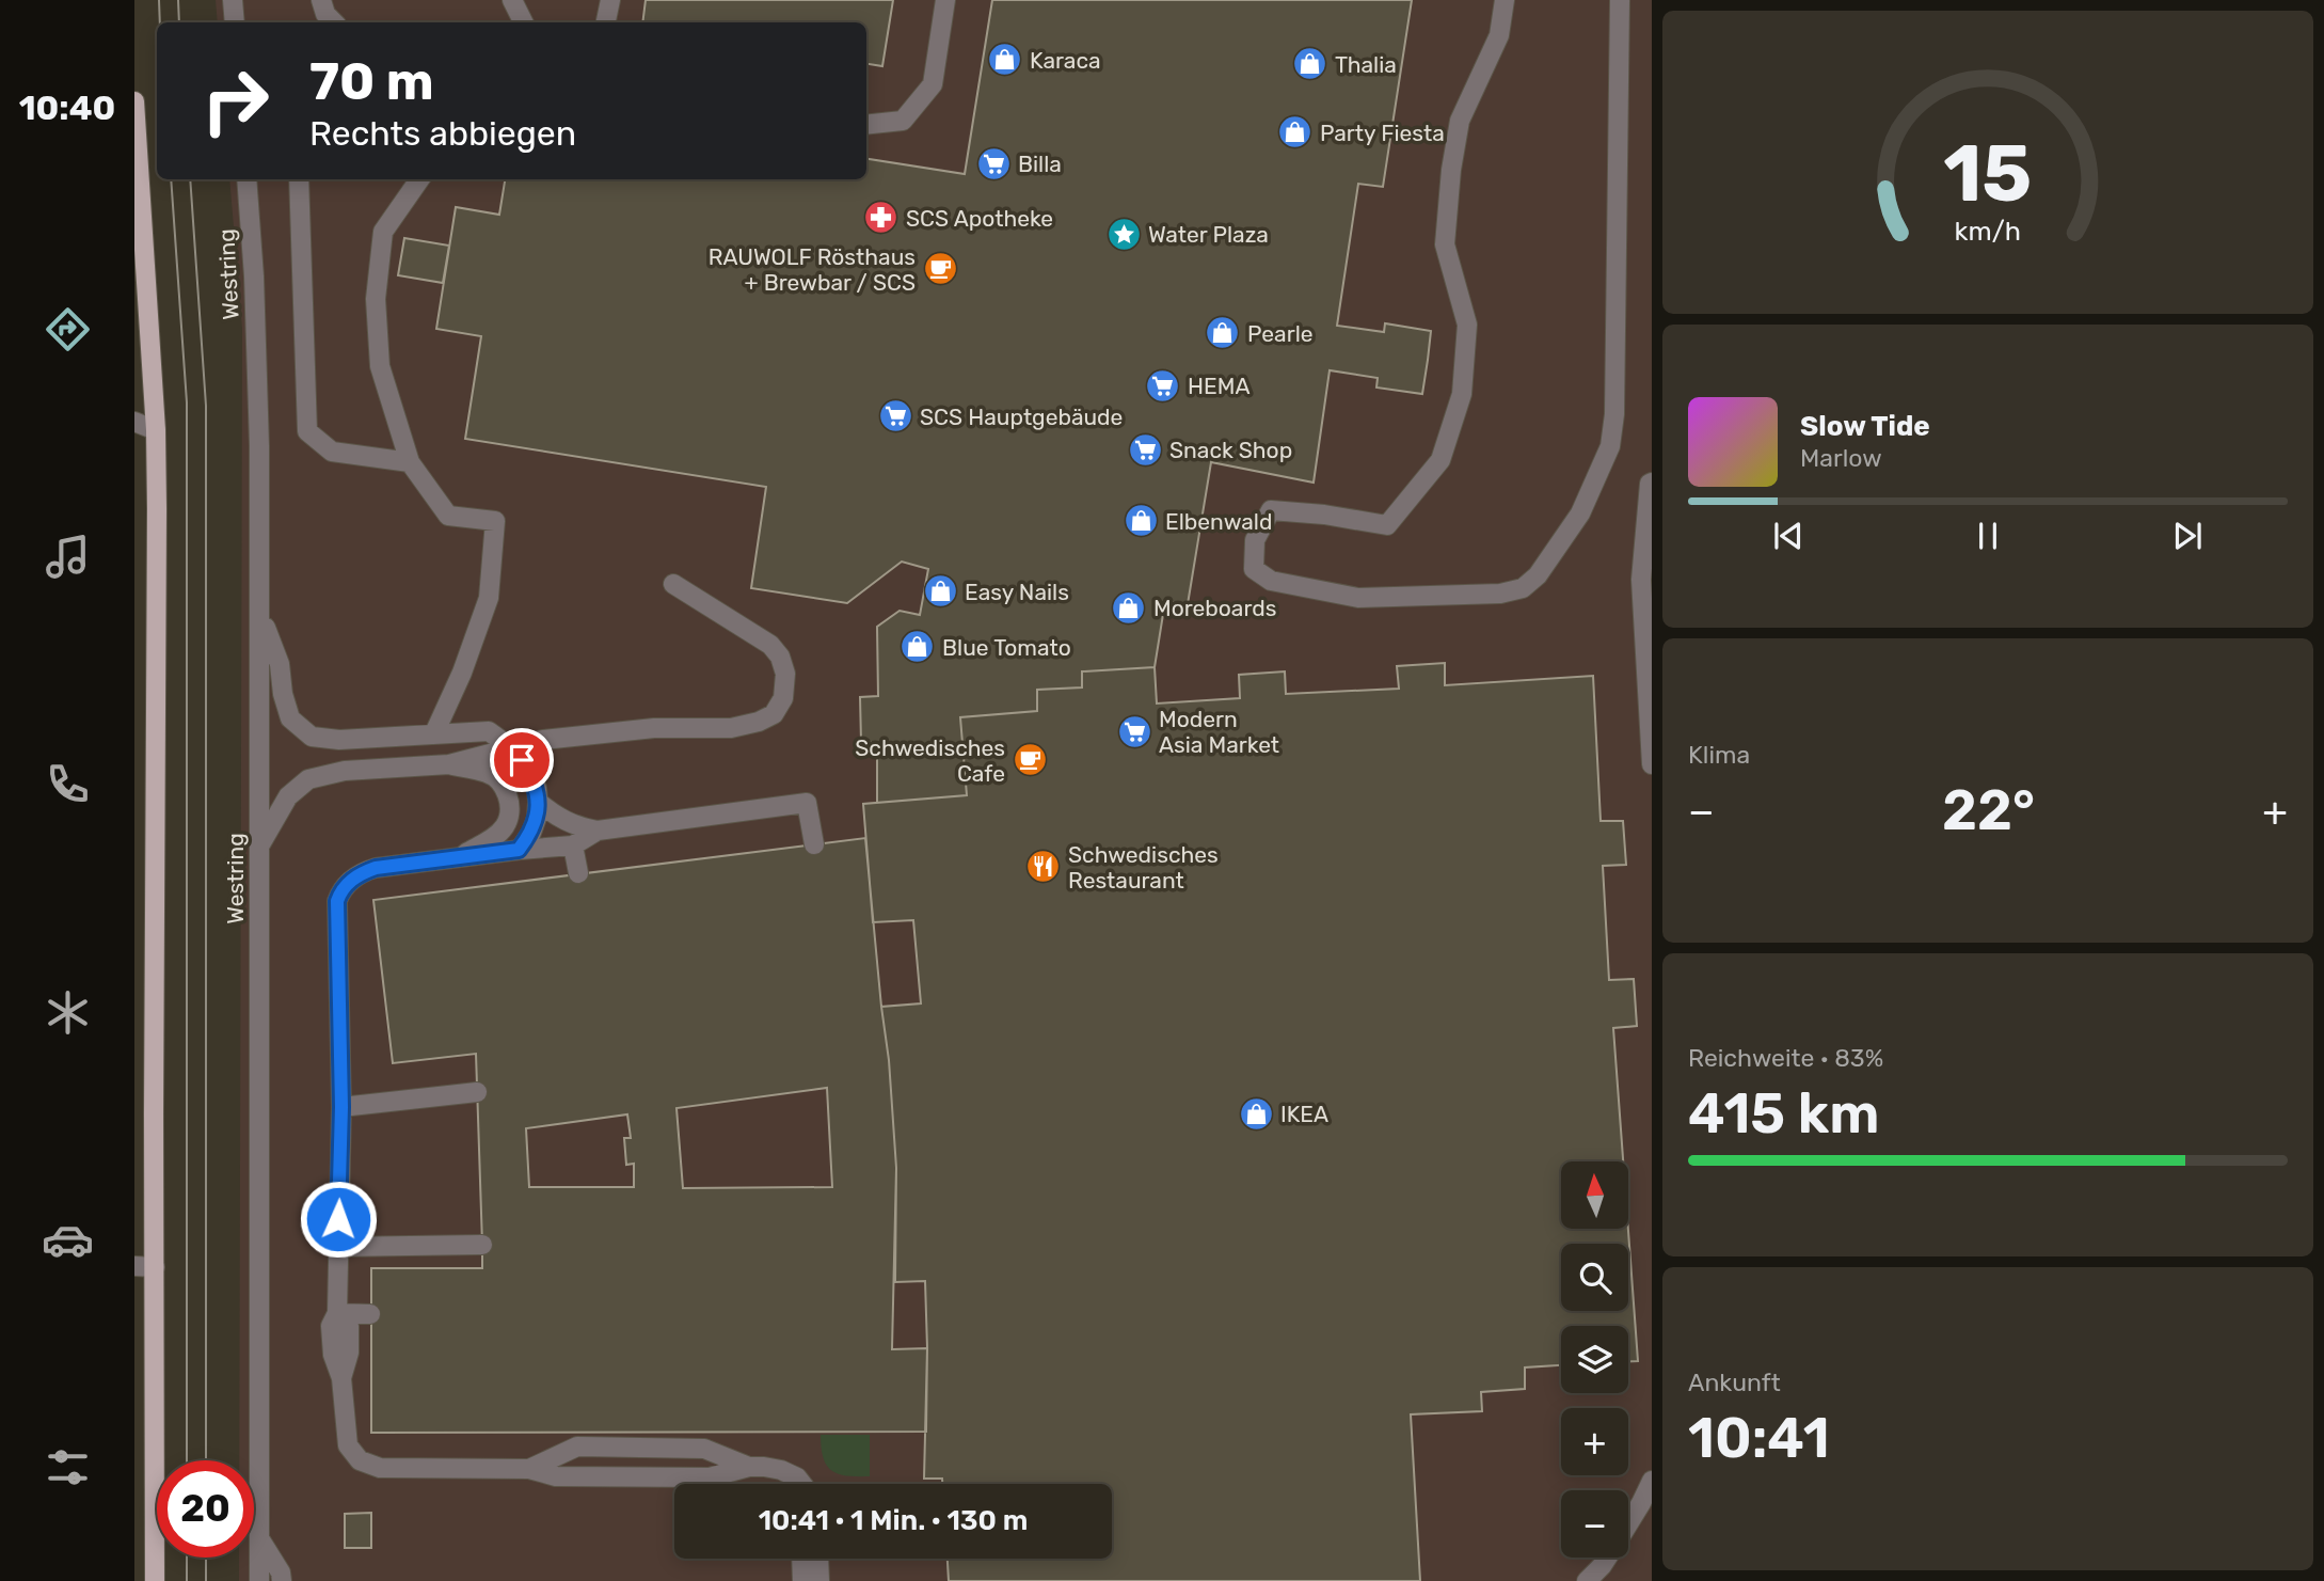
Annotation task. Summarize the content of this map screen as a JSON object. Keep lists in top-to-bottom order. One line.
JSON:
{"streets":{"street":["Westring"]},"places":{"shop":["Karaca","Thalia","Party Fiesta","Pearle","Elbenwald","Easy Nails","Moreboards","Blue Tomato","IKEA"],"supermarket":["Billa","HEMA","SCS Hauptgebäude","Snack Shop","Modern Asia Market"],"pharmacy":["SCS Apotheke"],"place":["Water Plaza"],"cafe":["RAUWOLF Rösthaus + Brewbar / SCS","Schwedisches Cafe"],"restaurant":["Schwedisches Restaurant"]},"north":"top","page":{"tabs":"10:40","turn":["70 m","Rechts abbiegen"],"song":["Slow Tide","Marlow"],"tile":["Klima",["Reichweite · 83%","415 km"],["Ankunft","10:41"]],"heat":["−","22°","+"],"map_buttons":["+","−"],"limit":"20","trip":"10:41 · 1 Min. · 130 m","gauge":["15","km/h"]}}
